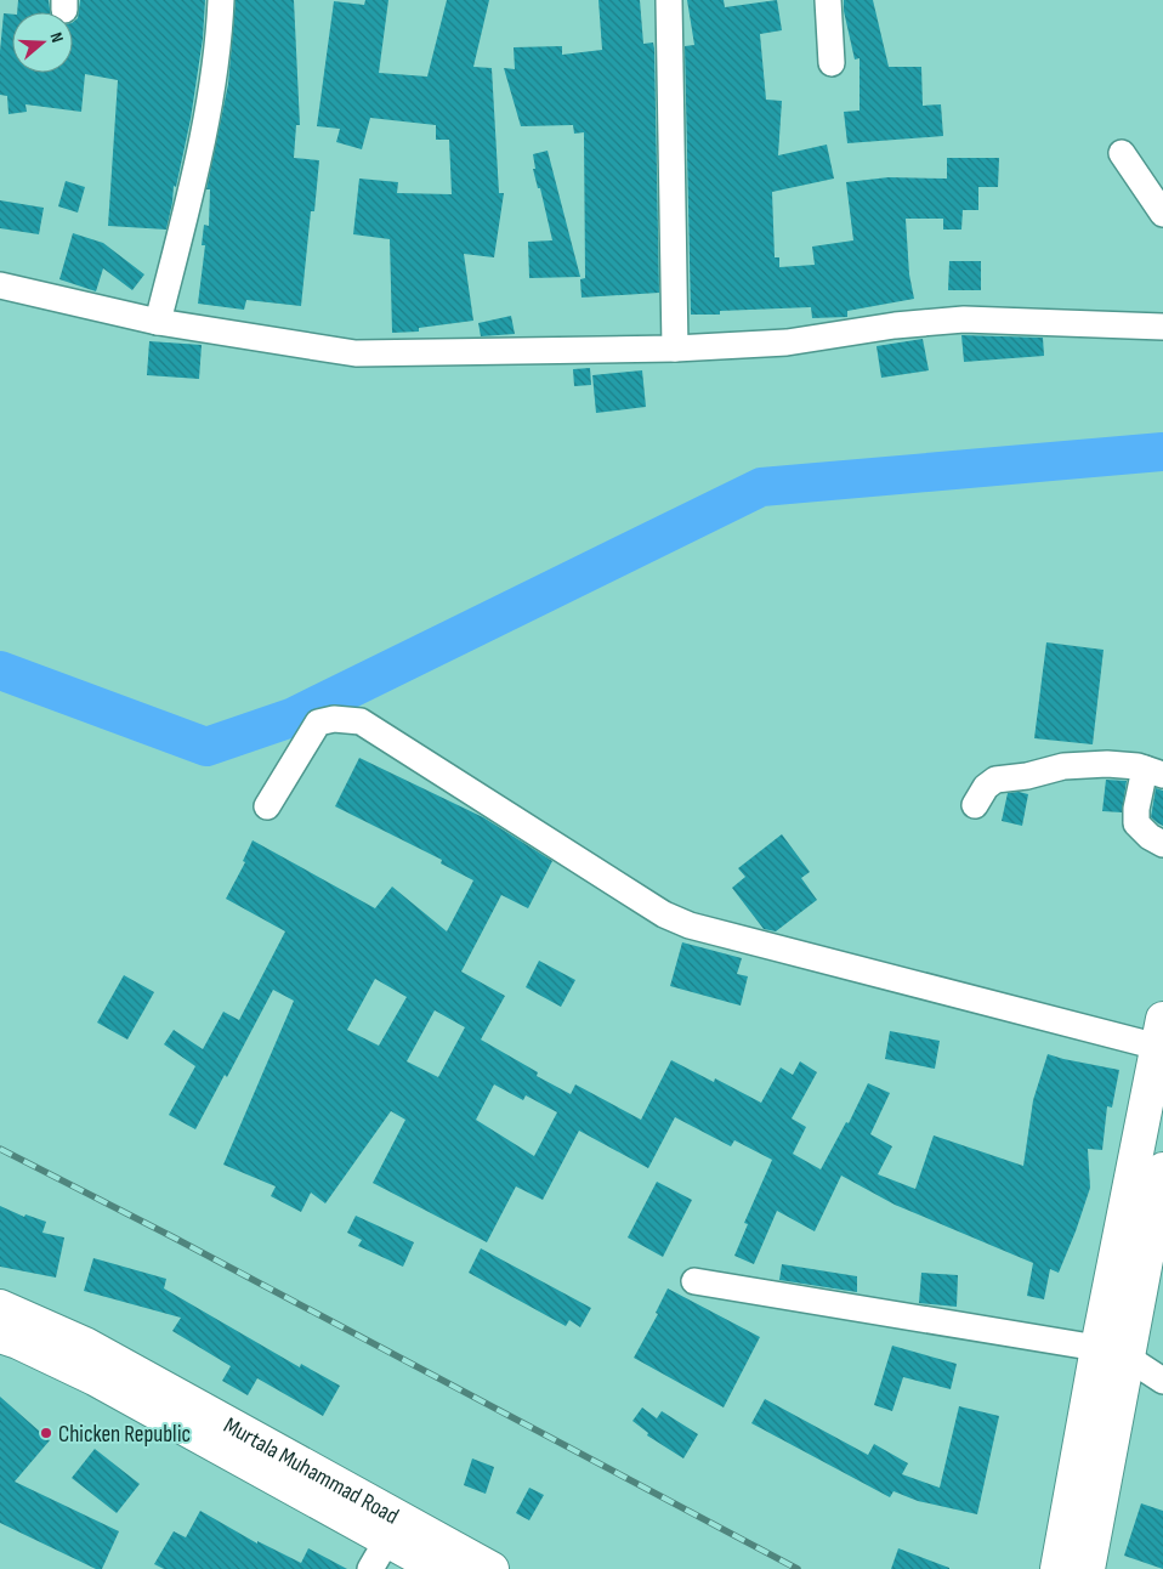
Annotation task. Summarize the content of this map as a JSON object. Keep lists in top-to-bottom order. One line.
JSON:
{"streets":{"main road":["Murtala Muhammad Road"]},"places":["Chicken Republic"],"north":"right"}
